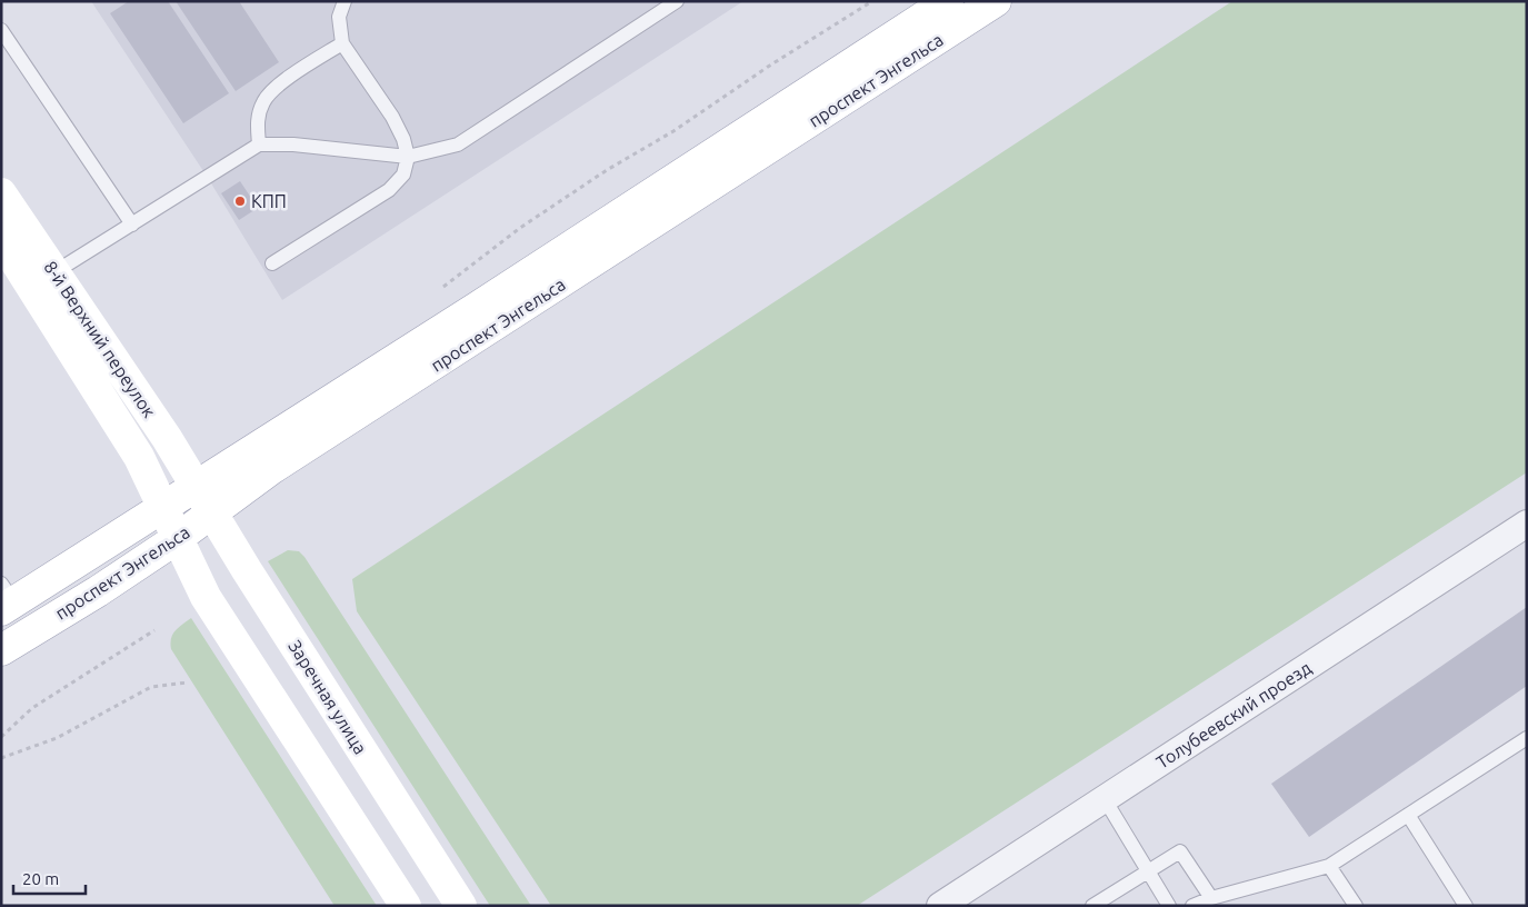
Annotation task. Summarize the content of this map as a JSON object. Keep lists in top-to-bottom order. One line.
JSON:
{"streets":{"main road":["проспект Энгельса","8-й Верхний переулок","Заречная улица"],"street":["Толубеевский проезд"]},"crossings":[["проспект Энгельса","8-й Верхний переулок"],["проспект Энгельса","Заречная улица"],["8-й Верхний переулок","Заречная улица"]],"places":["КПП"],"scale_bar":"20 m"}
